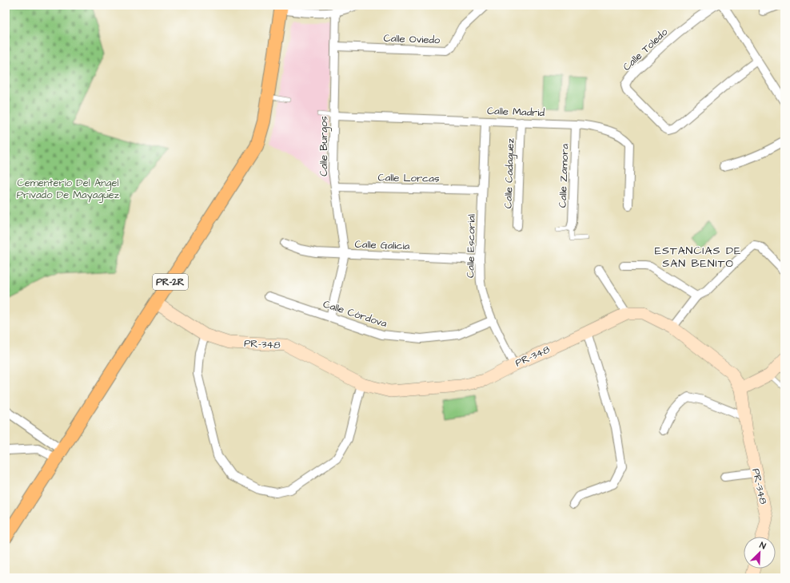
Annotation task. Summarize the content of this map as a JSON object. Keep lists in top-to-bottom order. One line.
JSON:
{"streets":{"main road":["PR-2R"],"street":["Calle Oviedo","Calle Toledo","Calle Madrid","Calle Burgos","Calle Cadaguez","Calle Zamora","Calle Lorcas","Calle Galicia","Calle Escorial","Calle Córdova","PR-348"]},"crossings":[["Calle Oviedo","Calle Burgos"],["Calle Madrid","Calle Burgos"],["Calle Madrid","Calle Cadaguez"],["Calle Madrid","Calle Zamora"],["Calle Madrid","Calle Escorial"],["Calle Burgos","Calle Lorcas"],["Calle Burgos","Calle Galicia"],["Calle Burgos","Calle Córdova"],["Calle Lorcas","Calle Escorial"],["Calle Galicia","Calle Escorial"],["Calle Escorial","Calle Córdova"],["Calle Escorial","PR-348"],["PR-2R","PR-348"]],"districts":["ESTANCIAS DE SAN BENITO"],"parks":["Cementerio Del Angel Privado De Mayaguez"],"north":"top right"}
